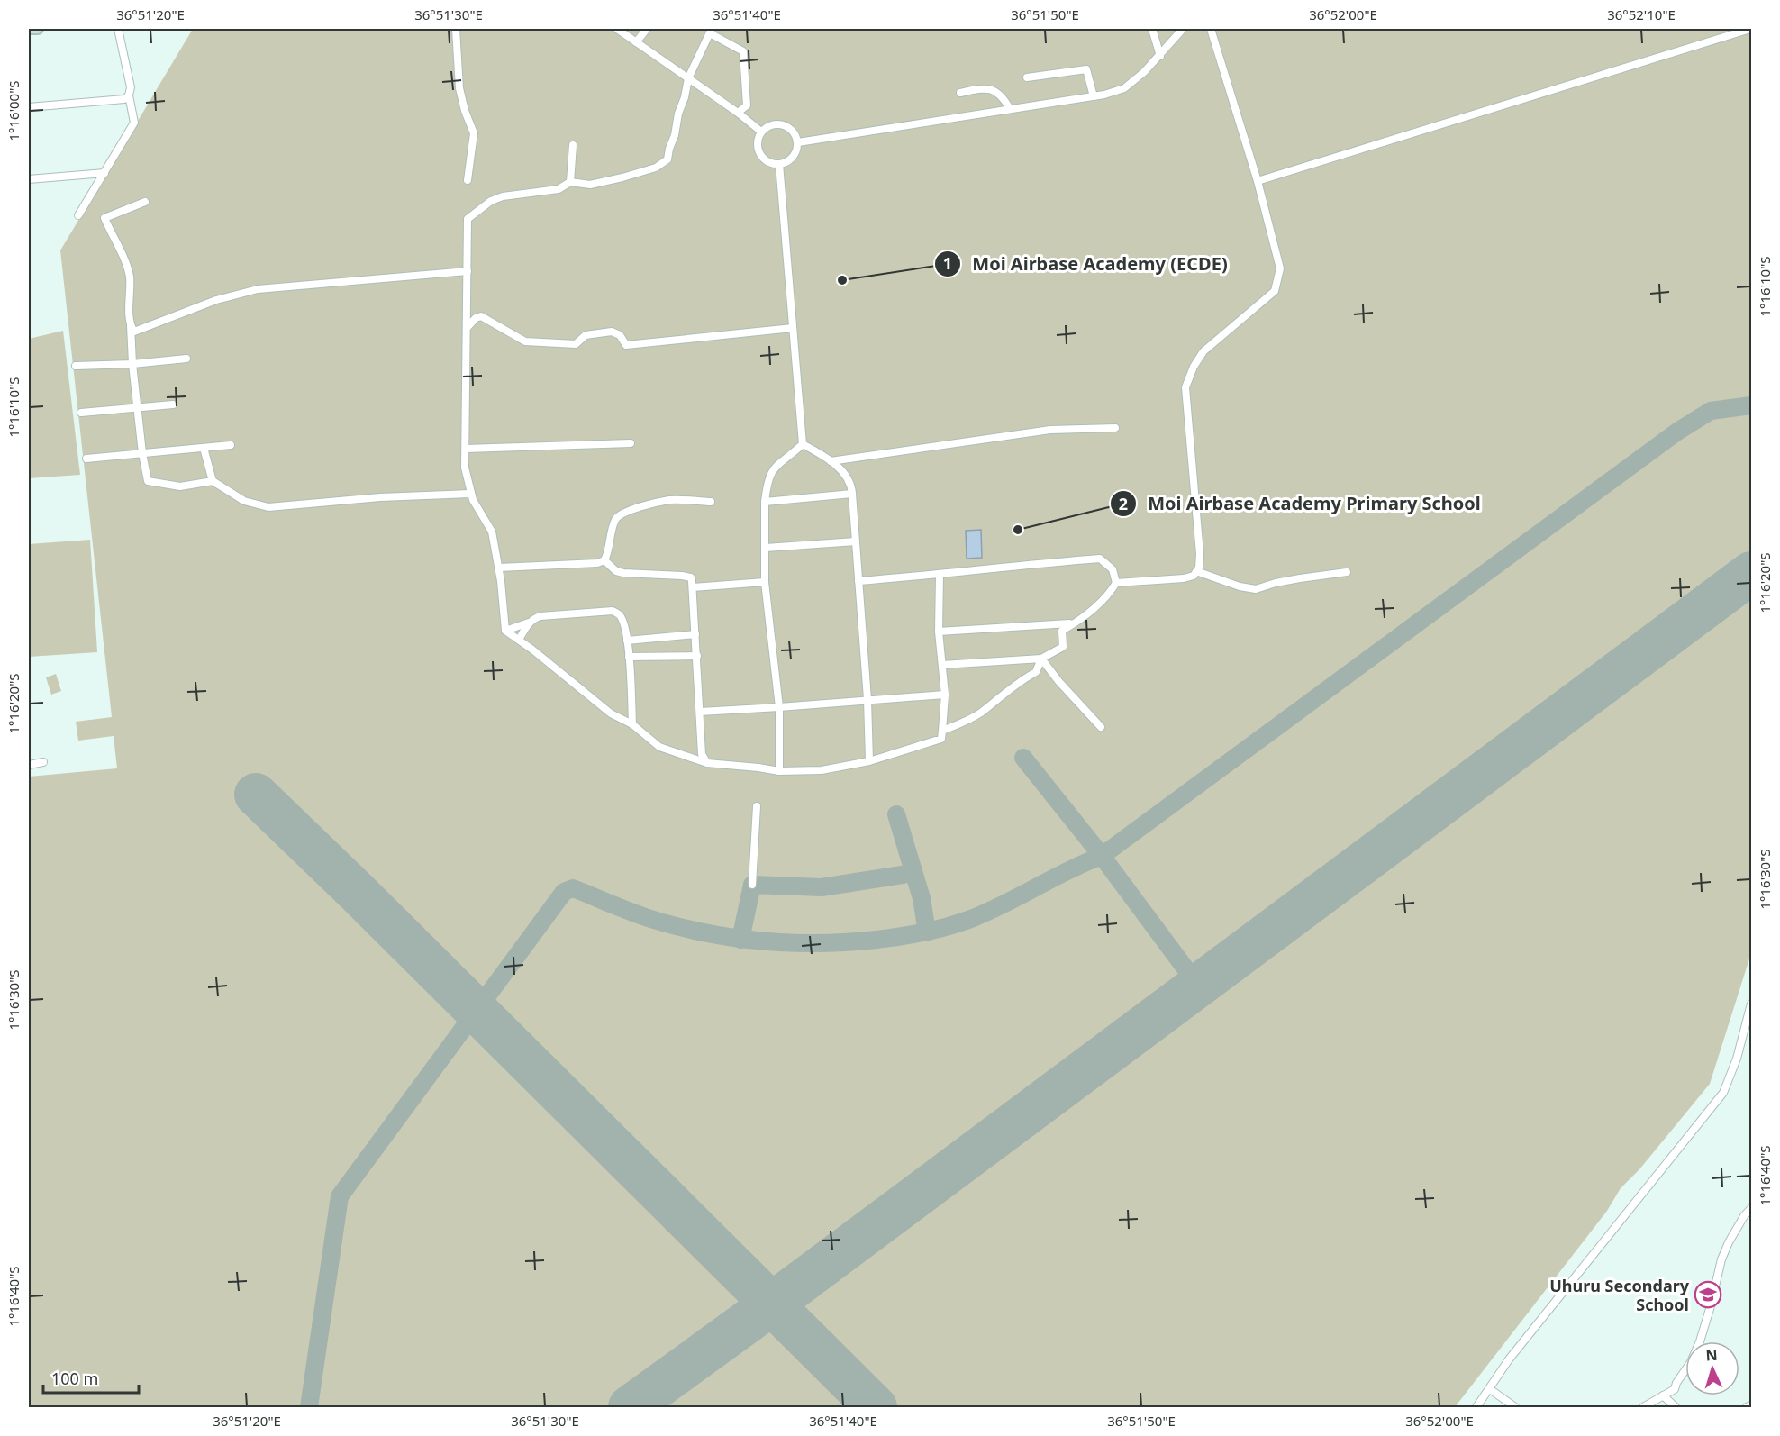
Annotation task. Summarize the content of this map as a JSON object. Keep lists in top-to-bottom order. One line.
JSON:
{"places":{"other":["Moi Airbase Academy (ECDE)","Moi Airbase Academy Primary School"],"school or university":["Uhuru Secondary School"]},"scale_bar":"100 m","north":"top","coordinates":["36°51'20\"E","36°51'30\"E","36°51'40\"E","36°51'50\"E","36°52'00\"E","36°52'10\"E","1°16'00\"S","1°16'10\"S","1°16'20\"S","1°16'30\"S","1°16'40\"S"]}
